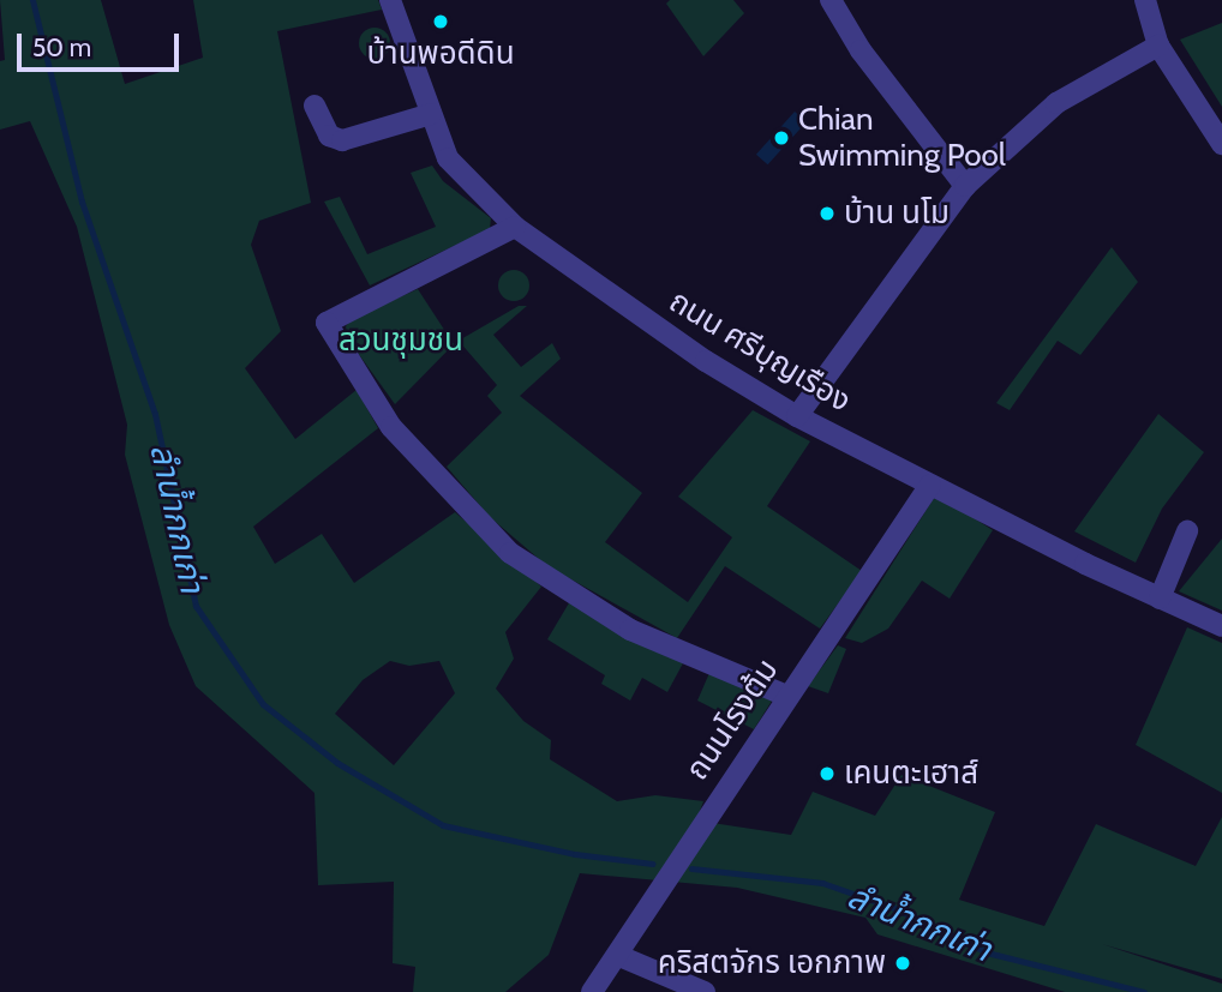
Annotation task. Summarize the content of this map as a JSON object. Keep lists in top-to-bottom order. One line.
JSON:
{"streets":{"street":["ถนน ศรีบุญเรือง","ถนนโรงต้ม"]},"crossings":[["ถนน ศรีบุญเรือง","ถนนโรงต้ม"]],"water":["ลำน้ำกกเก่า"],"parks":["สวนชุมชน"],"places":["บ้านพอดีดิน","Chian Swimming Pool","บ้าน นโม","เคนตะเฮาส์","คริสตจักร เอกภาพ"],"scale_bar":"50 m"}
